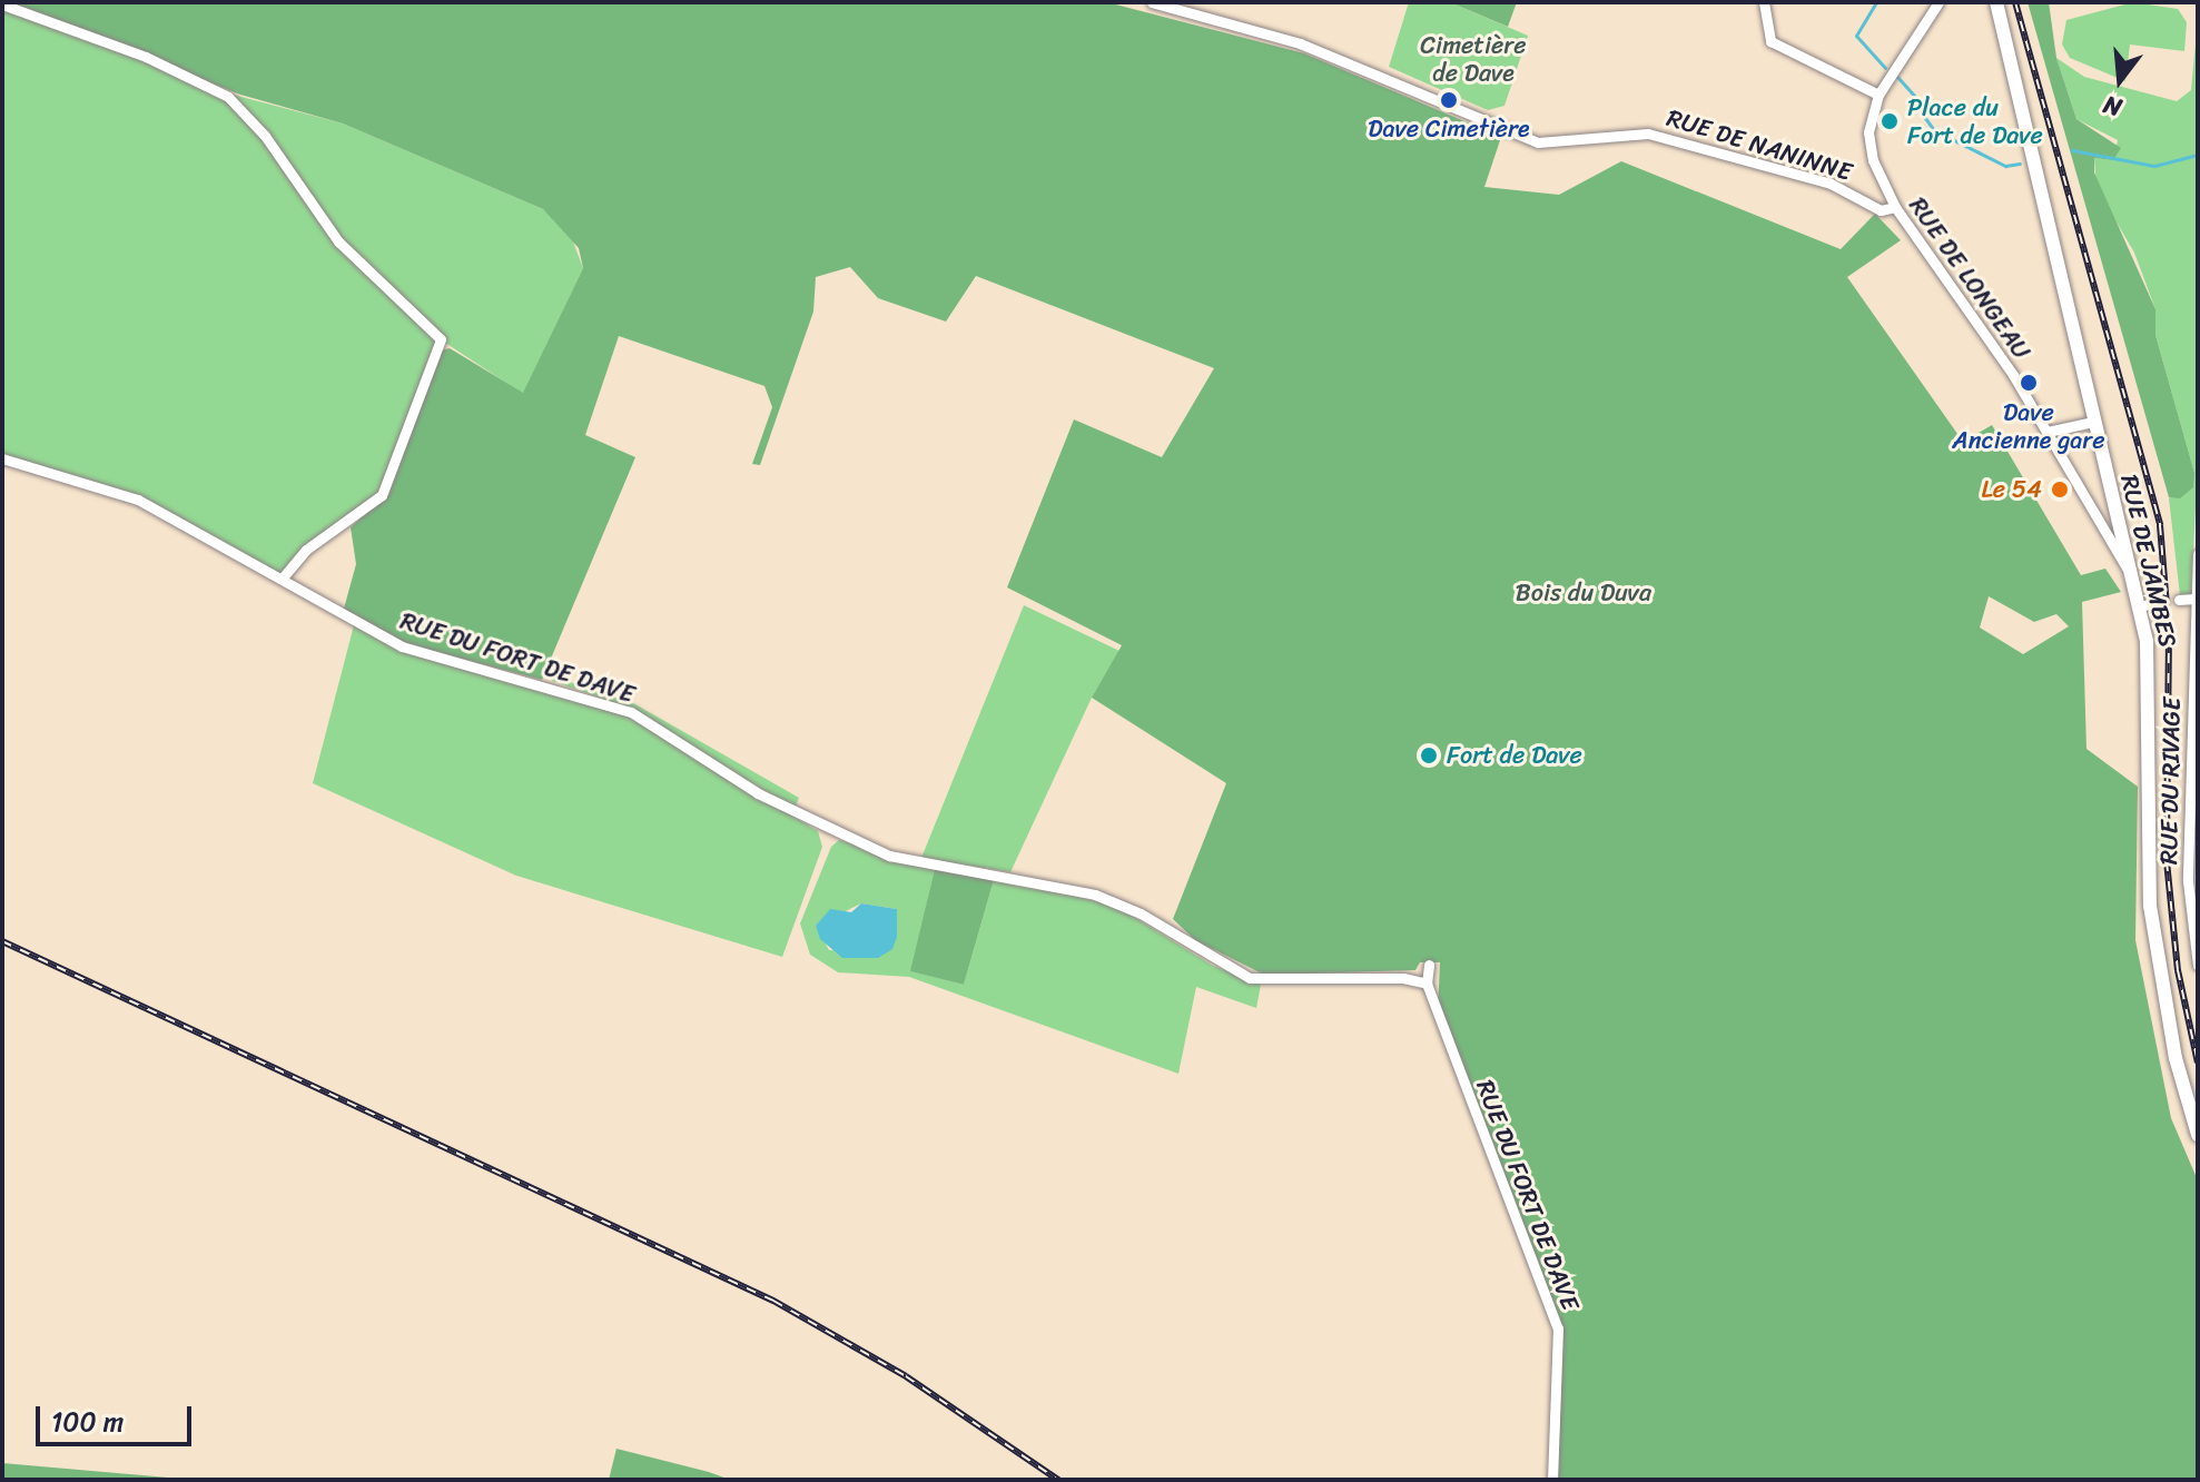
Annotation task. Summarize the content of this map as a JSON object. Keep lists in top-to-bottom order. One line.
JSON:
{"streets":{"main road":["RUE DE JAMBES"],"street":["RUE DE NANINNE","RUE DE LONGEAU","RUE DU FORT DE DAVE","RUE DU RIVAGE"]},"crossings":[["RUE DE NANINNE","RUE DE LONGEAU"],["RUE DE LONGEAU","RUE DE JAMBES"]],"parks":["Cimetière de Dave","Bois du Duva"],"places":["Dave Cimetière","Place du Fort de Dave","Dave Ancienne gare","Le 54","Fort de Dave"],"scale_bar":"100 m","north":"bottom"}
